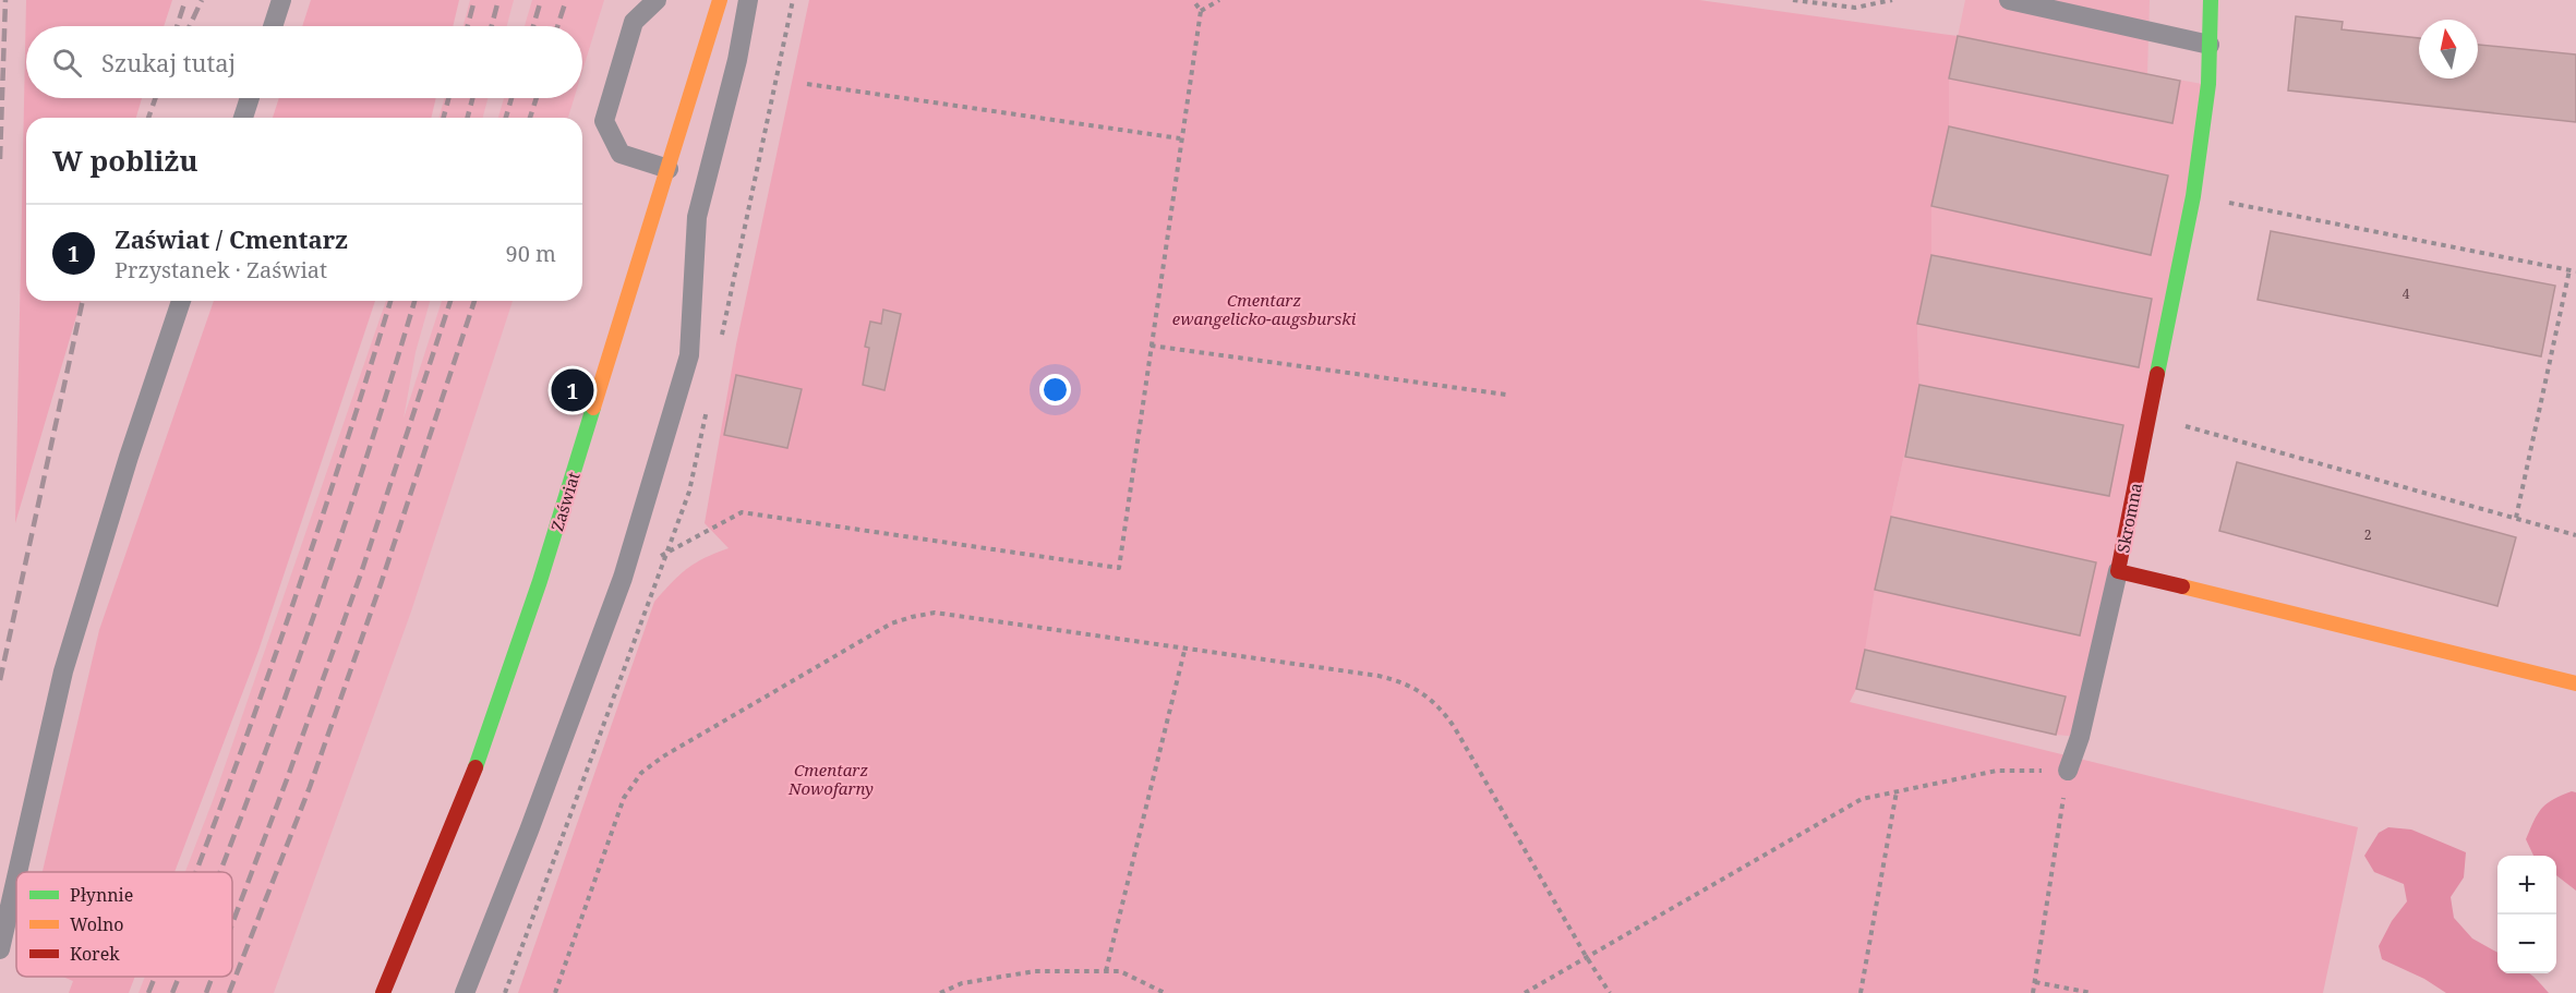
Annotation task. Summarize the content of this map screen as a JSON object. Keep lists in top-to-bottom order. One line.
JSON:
{"streets":{"street":["Zaświat","Skromna"]},"parks":["Cmentarz ewangelicko-augsburski","Cmentarz Nowofarny"],"house_numbers":["4","2"],"legend":["Płynnie","Wolno","Korek"],"north":"top","page":{"search":"Szukaj tutaj","heading":"W pobliżu","list":[{"mark":"1","name":"Zaświat / Cmentarz","note":"Przystanek · Zaświat","value":"90 m"}],"pins":"1","map_buttons":["+","−"]}}
